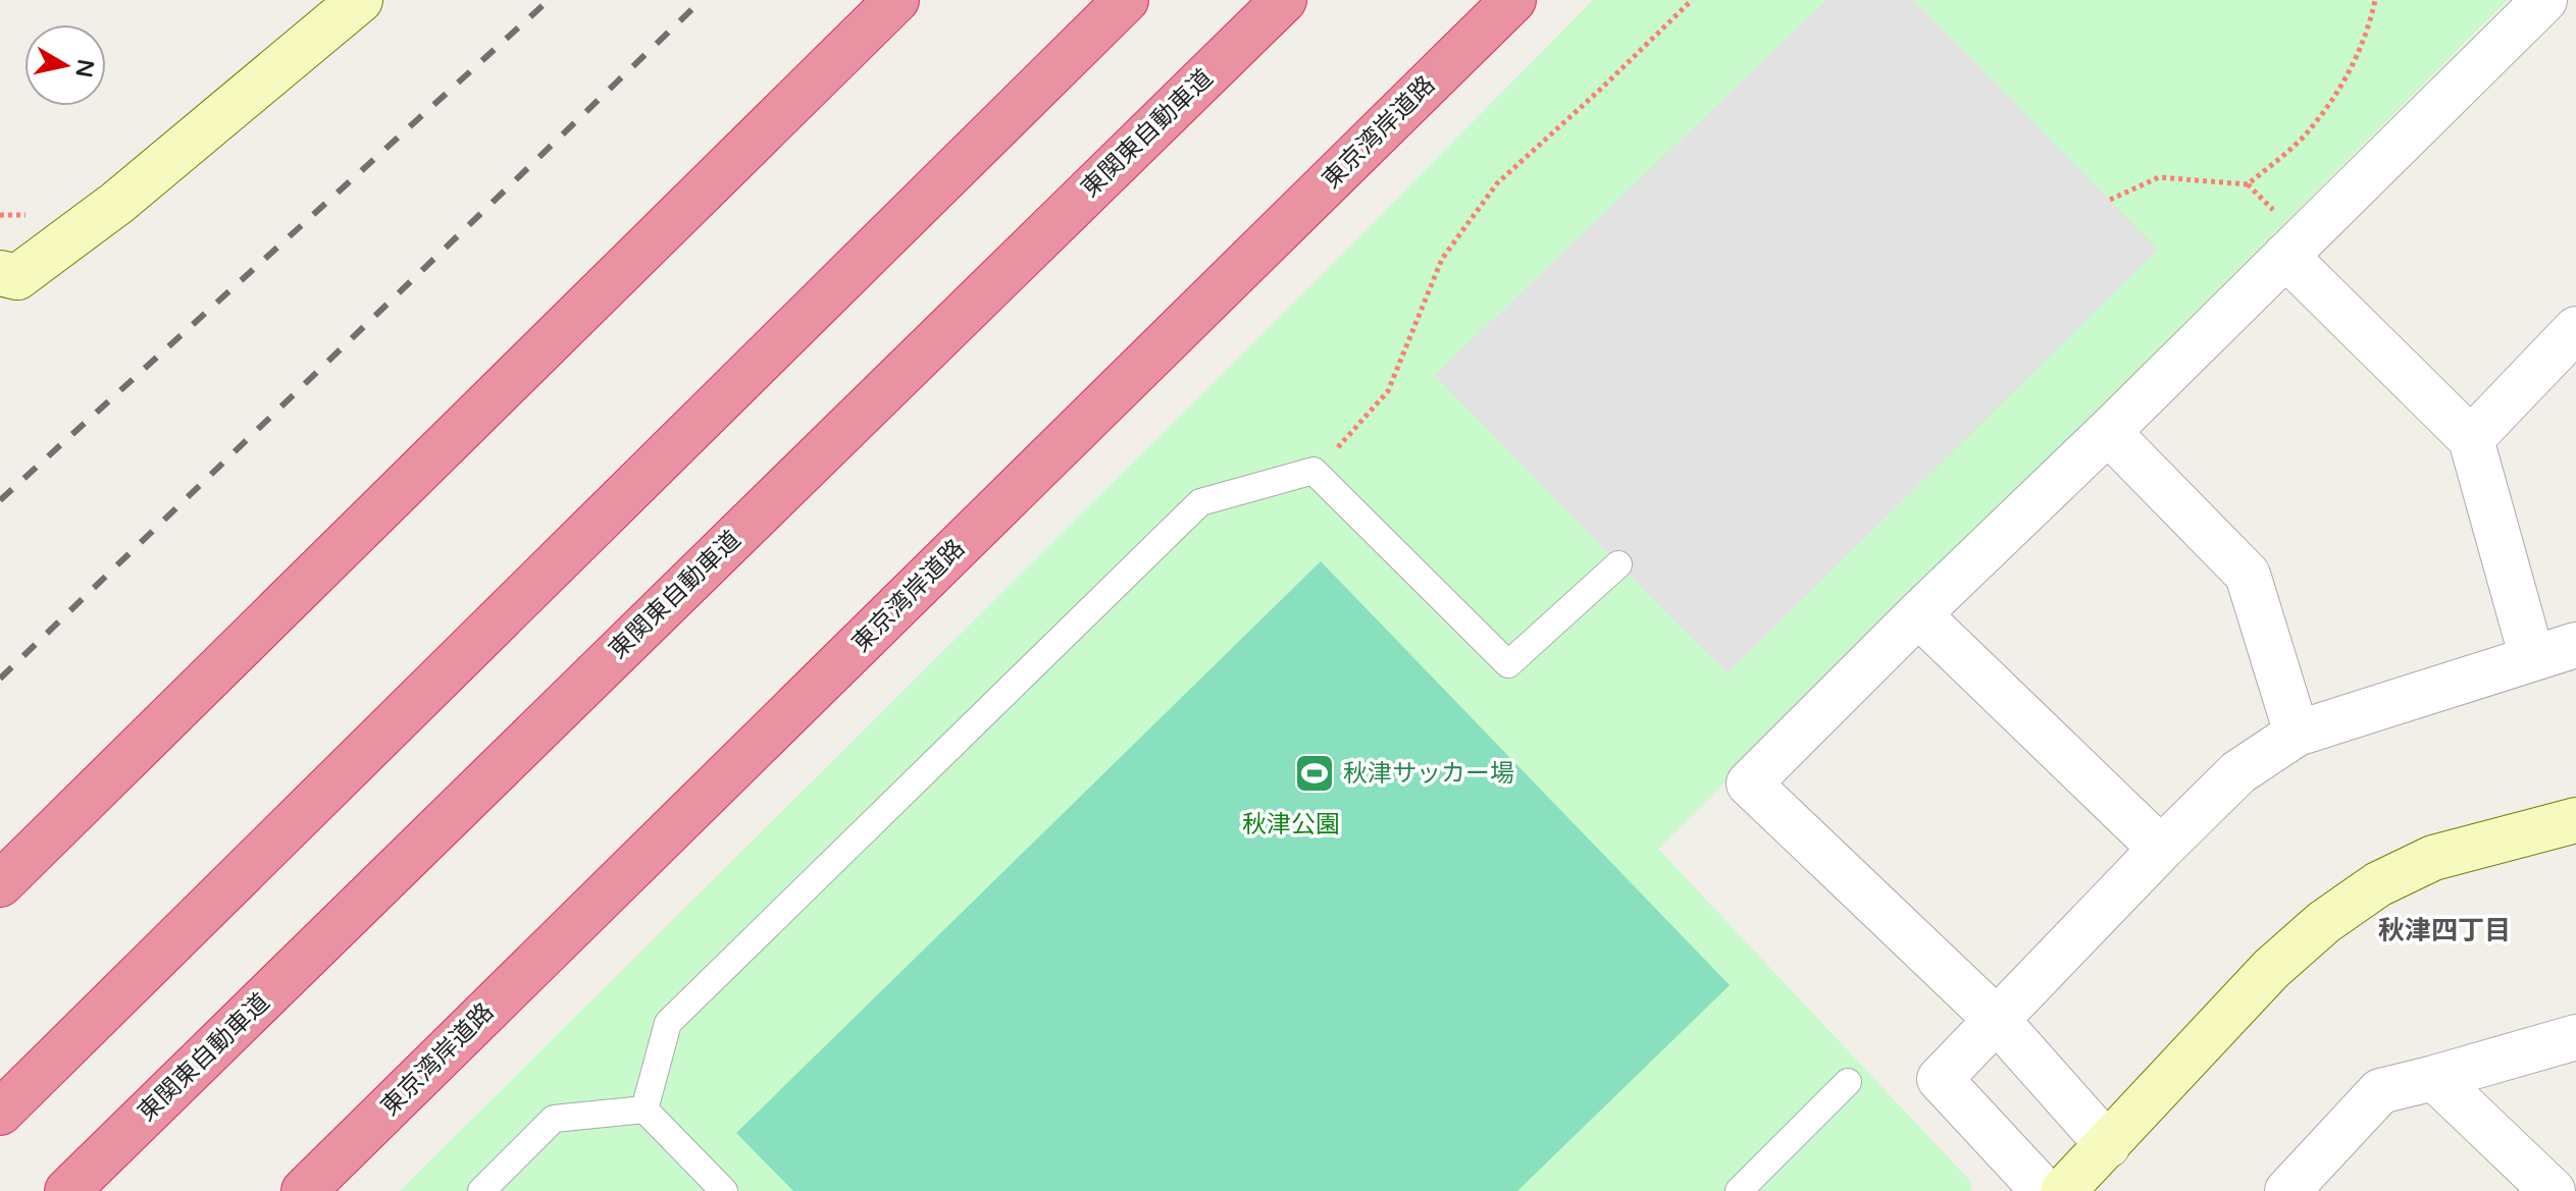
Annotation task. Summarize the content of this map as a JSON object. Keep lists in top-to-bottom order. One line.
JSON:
{"streets":{"highway":["東京湾岸道路","東関東自動車道"]},"districts":["秋津四丁目"],"parks":["秋津公園"],"places":{"sports":["秋津サッカー場"]},"north":"right"}
